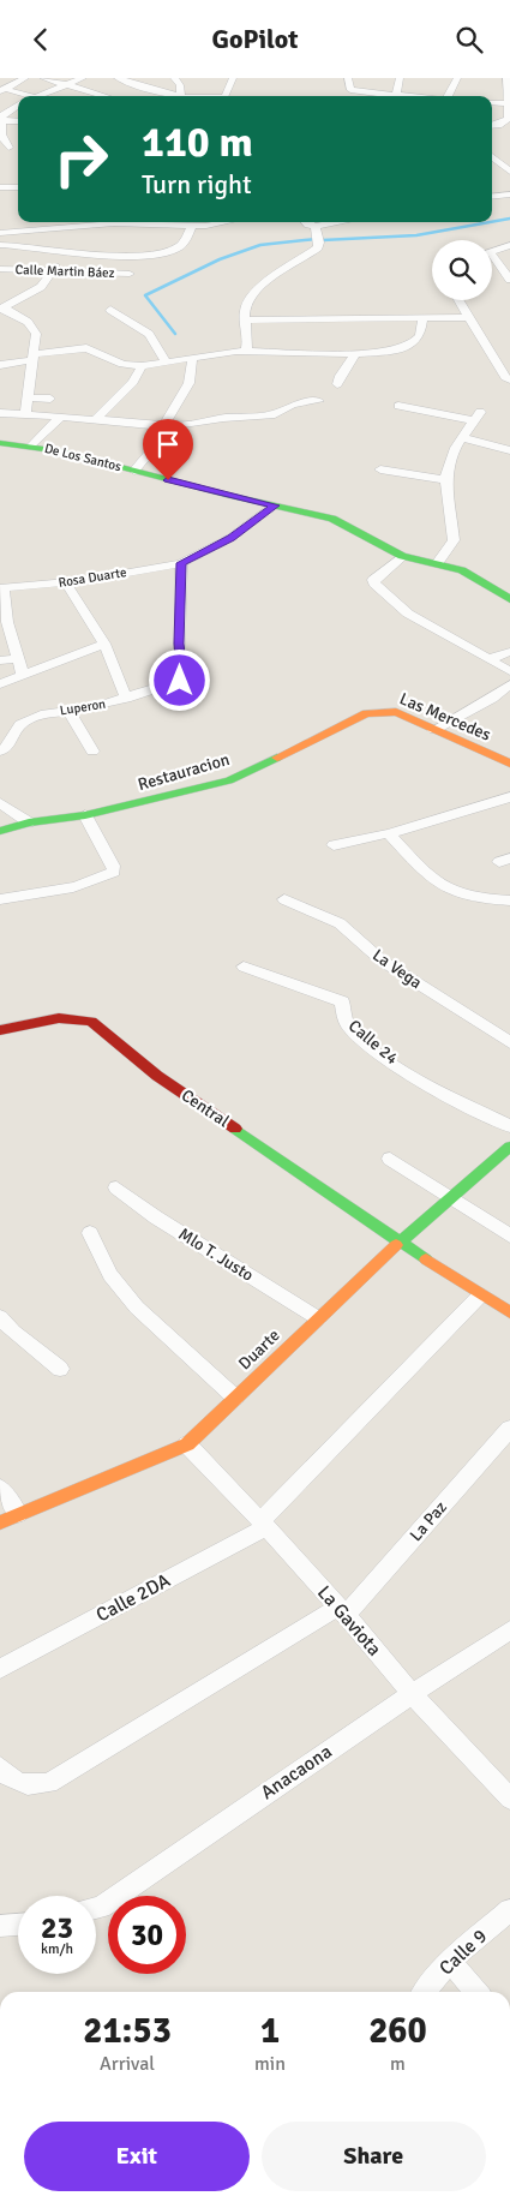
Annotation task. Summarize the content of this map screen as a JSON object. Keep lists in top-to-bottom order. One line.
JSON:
{"streets":{"street":["Calle Martin Báez","De Los Santos","Rosa Duarte","Luperon","Las Mercedes","Restauracion","La Vega","Calle 24","Central","Mlo T. Justo","Duarte","La Paz","Calle 2DA","La Gaviota","Anacaona","Calle 9"]},"crossings":[["Rosa Duarte","Luperon"],["Las Mercedes","Restauracion"],["Central","Duarte"],["Central","Calle 2DA"],["Mlo T. Justo","Duarte"],["Duarte","La Gaviota"],["La Paz","La Gaviota"],["Calle 2DA","La Gaviota"],["La Gaviota","Anacaona"]],"page":{"header":"GoPilot","turn":["110 m","Turn right"],"speed":"23 km/h","limit":"30","eta":["21:53","Arrival","1","min","260","m"],"buttons":["Exit","Share"]}}
